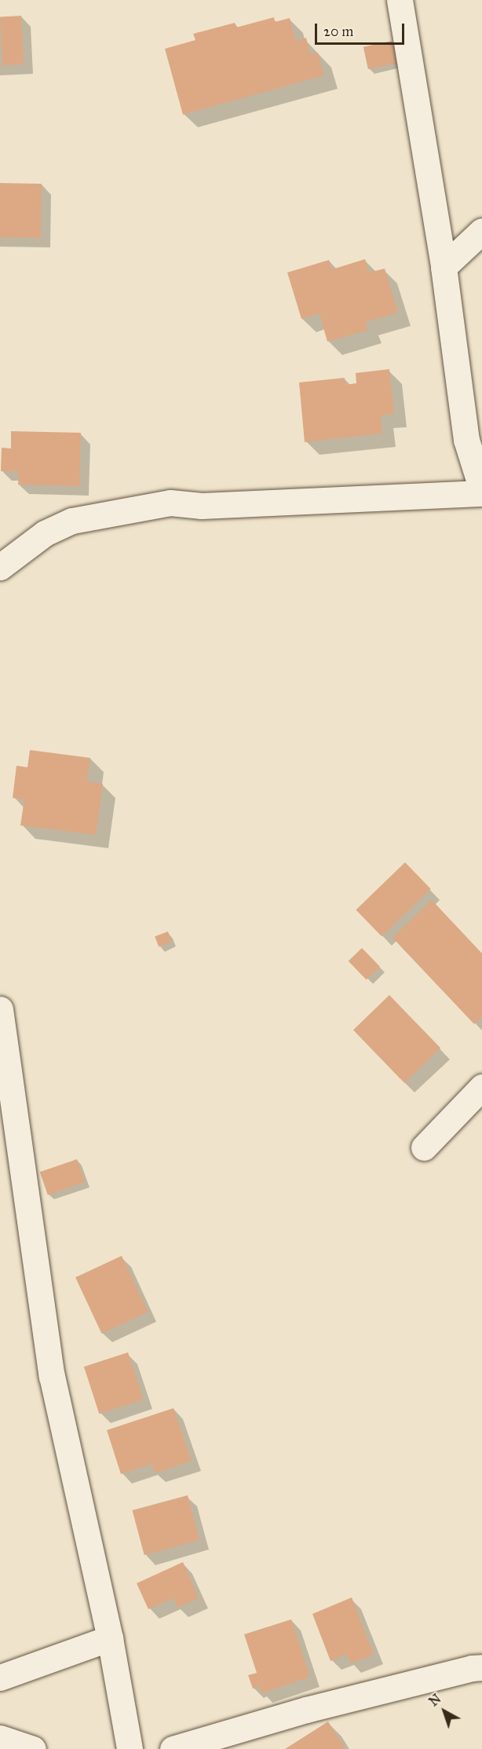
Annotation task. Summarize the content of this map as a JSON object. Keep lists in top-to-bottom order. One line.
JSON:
{"scale_bar":"20 m","north":"top left"}
